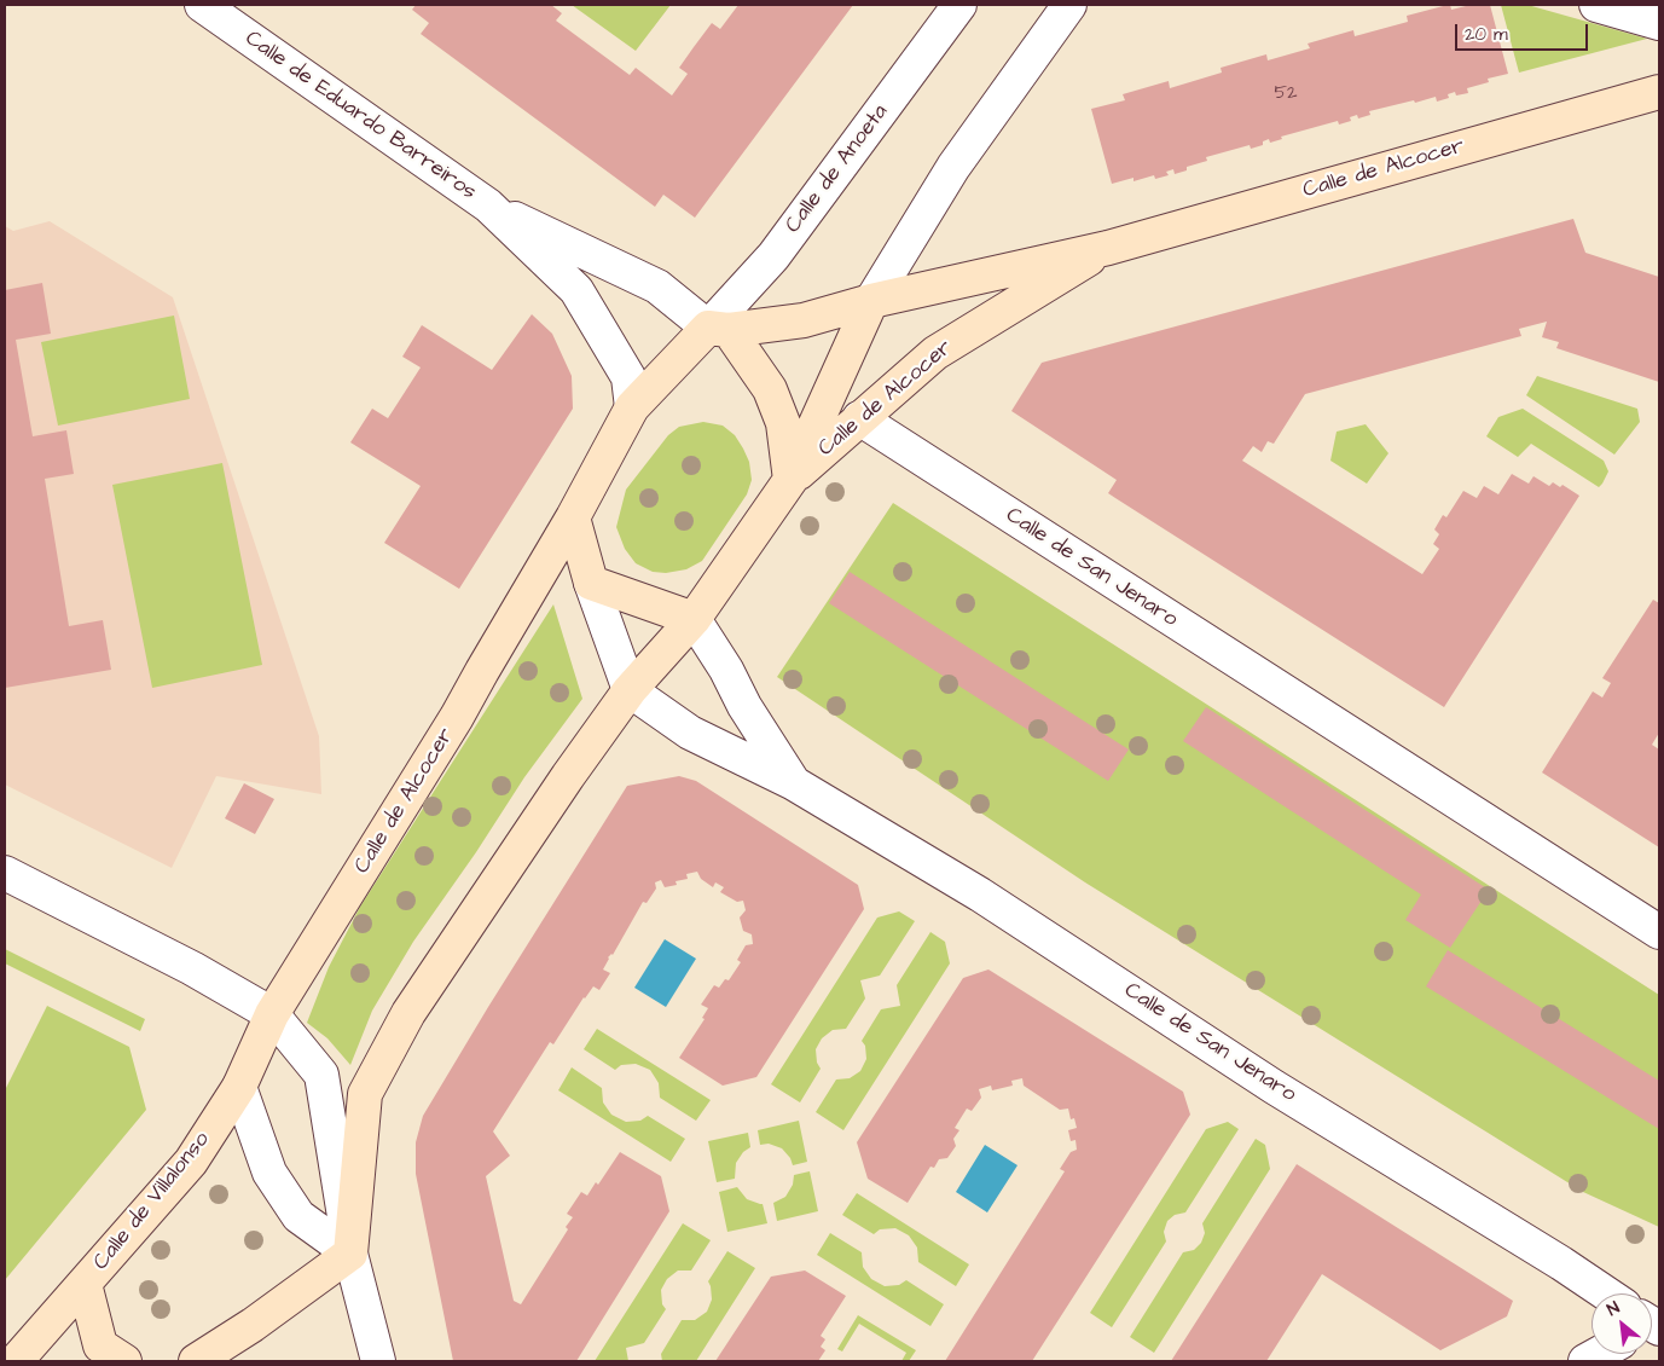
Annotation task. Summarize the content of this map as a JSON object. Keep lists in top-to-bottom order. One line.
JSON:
{"streets":{"main road":["Calle de Alcocer","Calle de Villalonso"],"street":["Calle de Eduardo Barreiros","Calle de Anoeta","Calle de San Jenaro"]},"crossings":[["Calle de Eduardo Barreiros","Calle de Anoeta"],["Calle de Eduardo Barreiros","Calle de Alcocer"],["Calle de Anoeta","Calle de Alcocer"],["Calle de Alcocer","Calle de San Jenaro"],["Calle de Alcocer","Calle de Villalonso"]],"house_numbers":["52"],"scale_bar":"20 m","north":"top left"}
